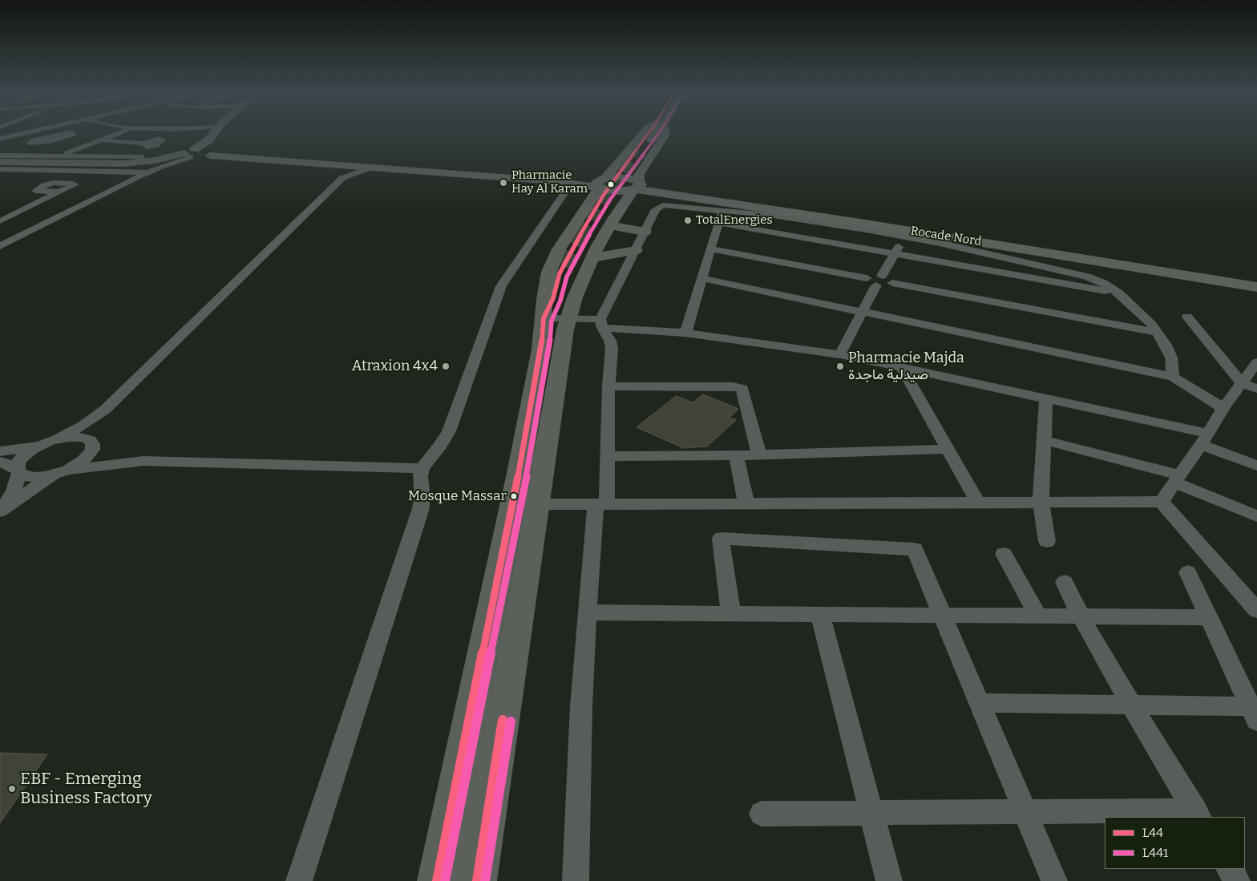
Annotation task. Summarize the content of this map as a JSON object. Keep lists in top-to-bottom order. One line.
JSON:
{"streets":{"highway":["Rocade Nord"]},"places":["Pharmacie Hay Al Karam","TotalEnergies","Atraxion 4x4","Pharmacie Majda صيدلية ماجدة","Mosque Massar","EBF - Emerging Business Factory"],"lines":["transit line L44","transit line L441"],"legend":["L44","L441"]}
